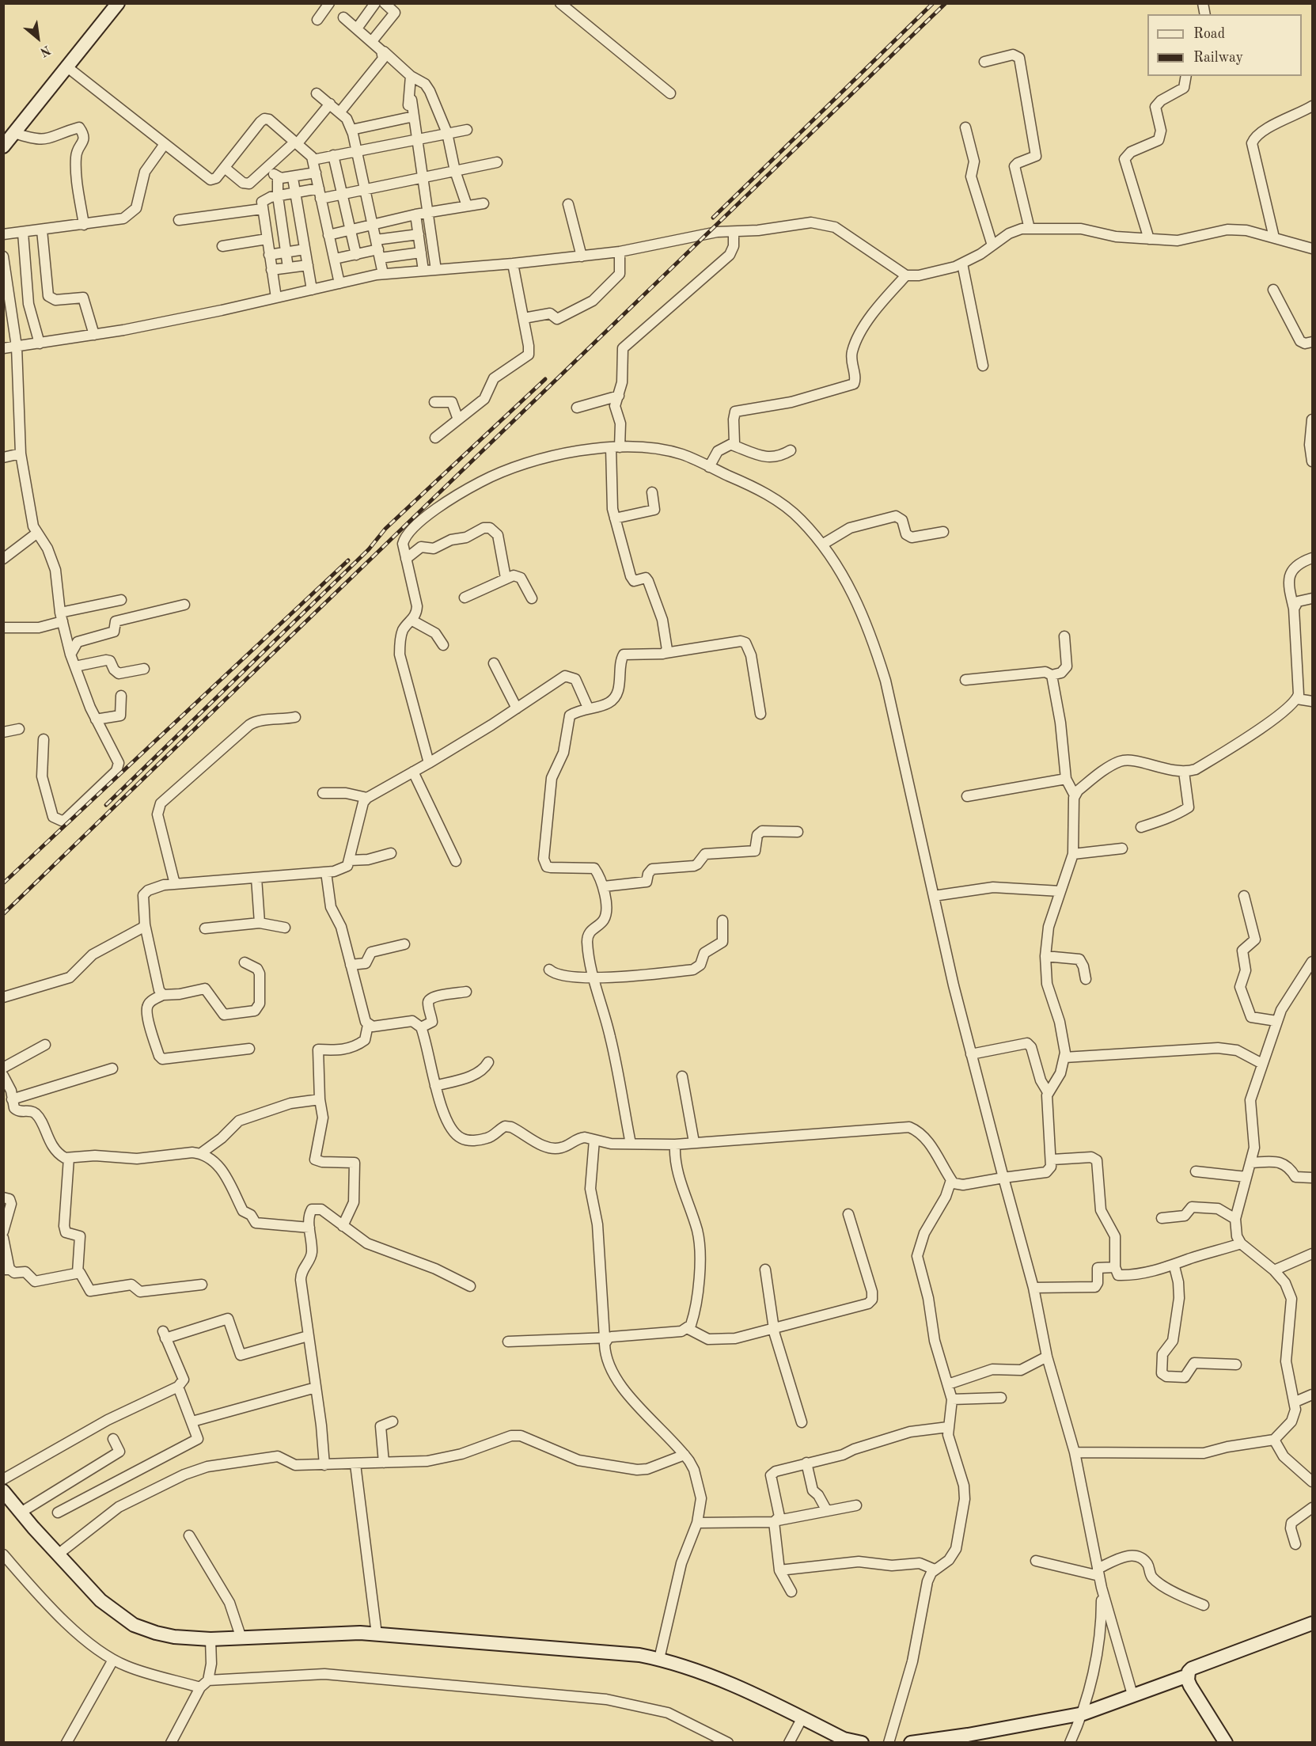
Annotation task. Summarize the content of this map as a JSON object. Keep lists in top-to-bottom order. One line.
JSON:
{"legend":["Road","Railway"],"north":"bottom right"}
